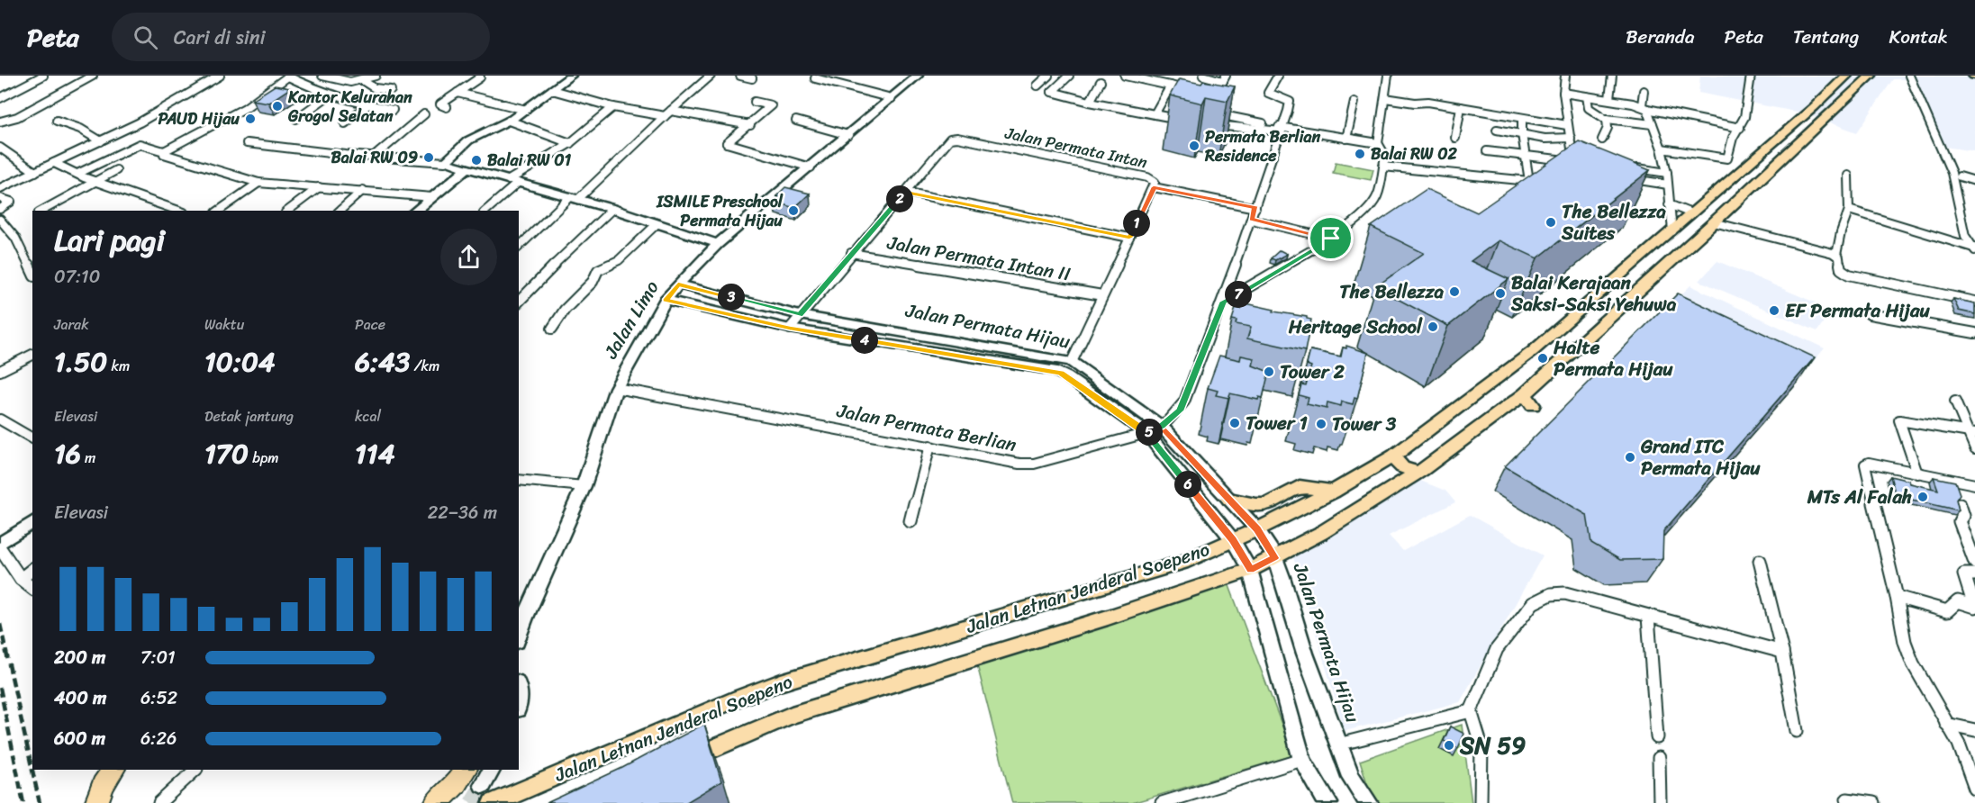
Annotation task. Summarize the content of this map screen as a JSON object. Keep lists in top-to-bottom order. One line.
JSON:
{"streets":{"main road":["Jalan Letnan Jenderal Soepeno"],"street":["Jalan Permata Intan","Jalan Permata Intan II","Jalan Limo","Jalan Permata Hijau","Jalan Permata Berlian"]},"crossings":[["Jalan Permata Intan","Jalan Permata Intan II"],["Jalan Permata Intan","Jalan Permata Hijau"],["Jalan Limo","Jalan Permata Hijau"],["Jalan Limo","Jalan Permata Berlian"],["Jalan Permata Hijau","Jalan Permata Berlian"],["Jalan Permata Hijau","Jalan Letnan Jenderal Soepeno"]],"places":["Kantor Kelurahan Grogol Selatan","PAUD Hijau","Permata Berlian Residence","Balai RW 02","Balai RW 09","Balai RW 01","ISMILE Preschool Permata Hijau","The Bellezza Suites","The Bellezza","Balai Kerajaan Saksi-Saksi Yehuwa","EF Permata Hijau","Heritage School","Halte Permata Hijau","Tower 2","Tower 1","Tower 3","Grand ITC Permata Hijau","MTs Al Falah","SN 59"],"page":{"header":"Peta","search":"Cari di sini","nav":["Beranda","Peta","Tentang","Kontak"],"pins":["2","1","7","3","4","5","6"],"heading":["Lari pagi","07:10"],"stats":[["Jarak","1.50 km"],["Waktu","10:04"],["Pace","6:43 /km"],["Elevasi","16 m"],["Detak jantung","170 bpm"],["kcal","114"]],"chart":["Elevasi","22–36 m"],"list":[{"name":"200 m","note":"7:01"},{"name":"400 m","note":"6:52"},{"name":"600 m","note":"6:26"}]}}
